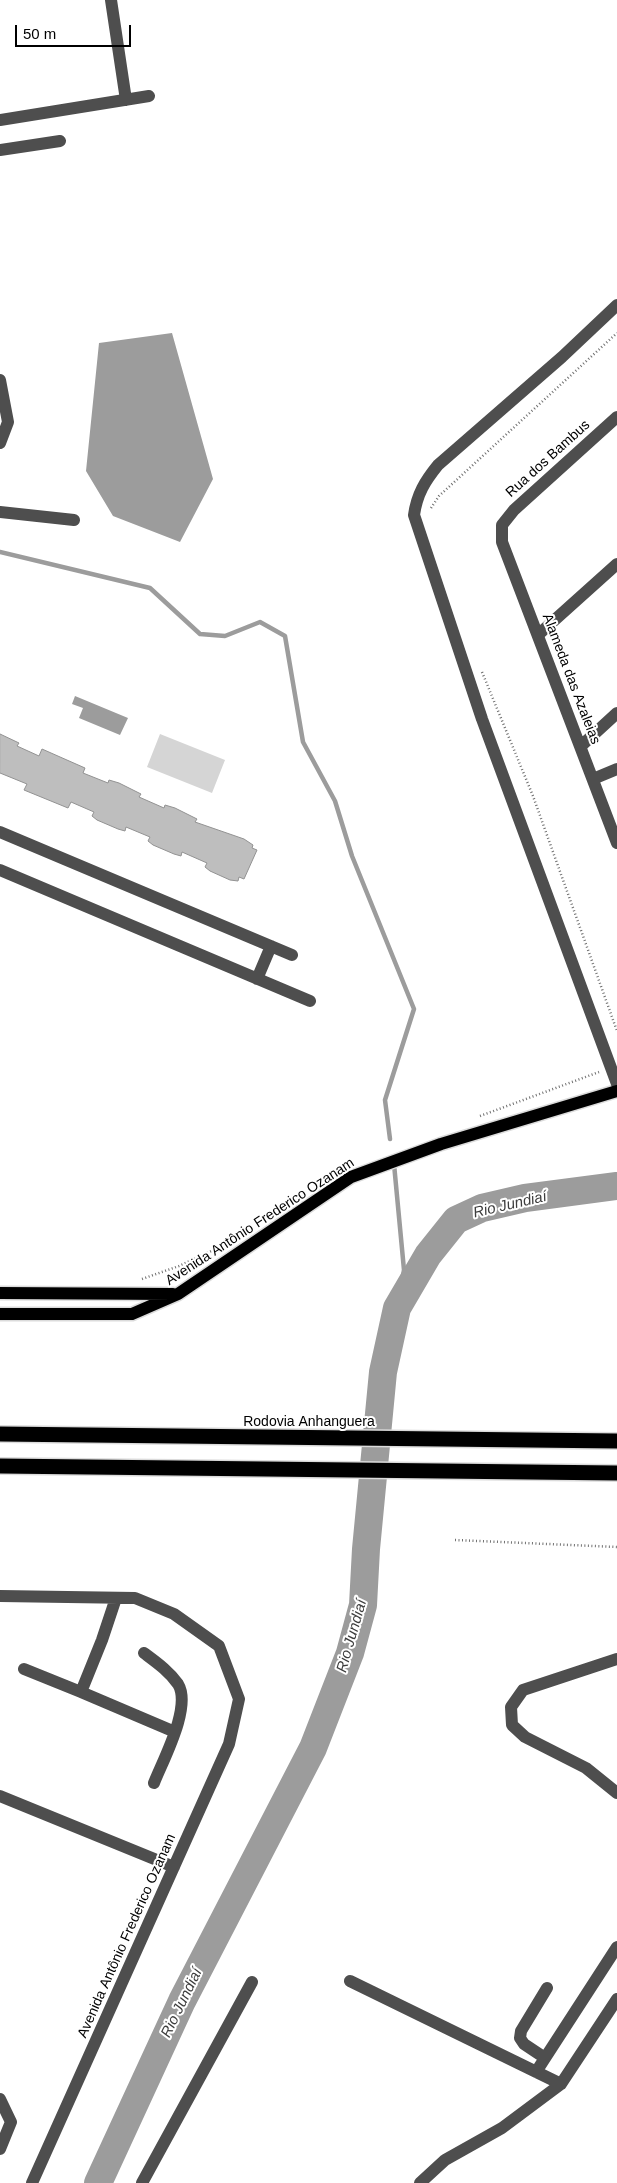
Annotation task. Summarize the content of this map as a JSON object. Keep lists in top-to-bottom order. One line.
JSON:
{"streets":{"highway":["Rodovia Anhanguera"],"main road":["Avenida Antônio Frederico Ozanam"],"street":["Rua dos Bambus","Alameda das Azaleias"]},"crossings":[["Rua dos Bambus","Alameda das Azaleias"]],"water":["Rio Jundiaí"],"scale_bar":"50 m"}
